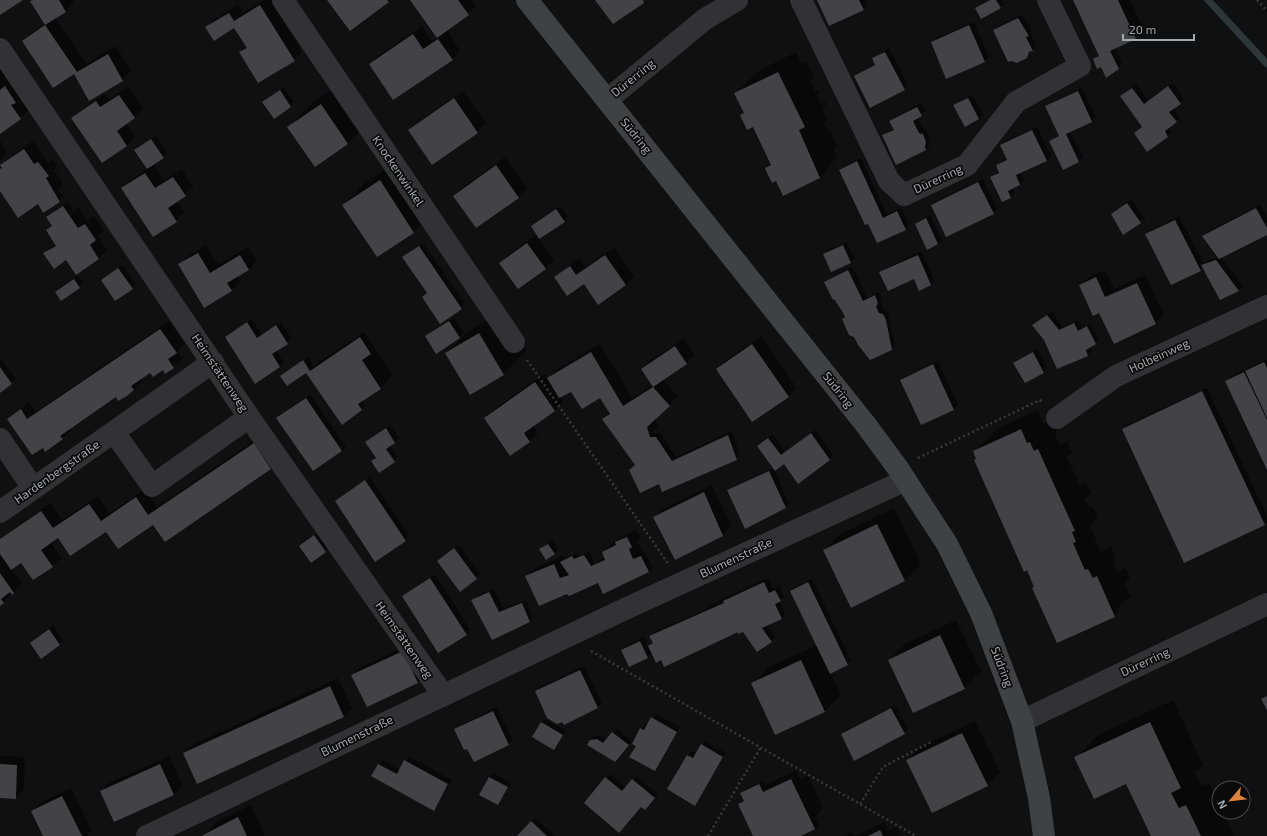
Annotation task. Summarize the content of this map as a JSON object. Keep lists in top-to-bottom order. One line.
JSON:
{"streets":{"street":["Dürerring","Südring","Knockenwinkel","Holbeinweg","Heimstättenweg","Hardenbergstraße","Blumenstraße"]},"crossings":[["Dürerring","Südring"],["Südring","Blumenstraße"],["Heimstättenweg","Hardenbergstraße"],["Heimstättenweg","Blumenstraße"]],"scale_bar":"20 m","north":"bottom left"}
